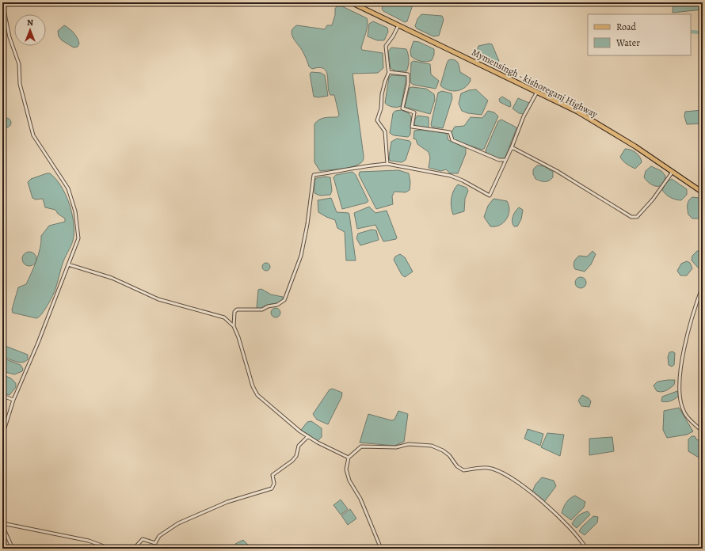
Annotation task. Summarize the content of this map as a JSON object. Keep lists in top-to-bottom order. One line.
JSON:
{"streets":{"main road":["Mymensingh - kishoreganj Highway"]},"legend":["Road","Water"],"north":"top"}
